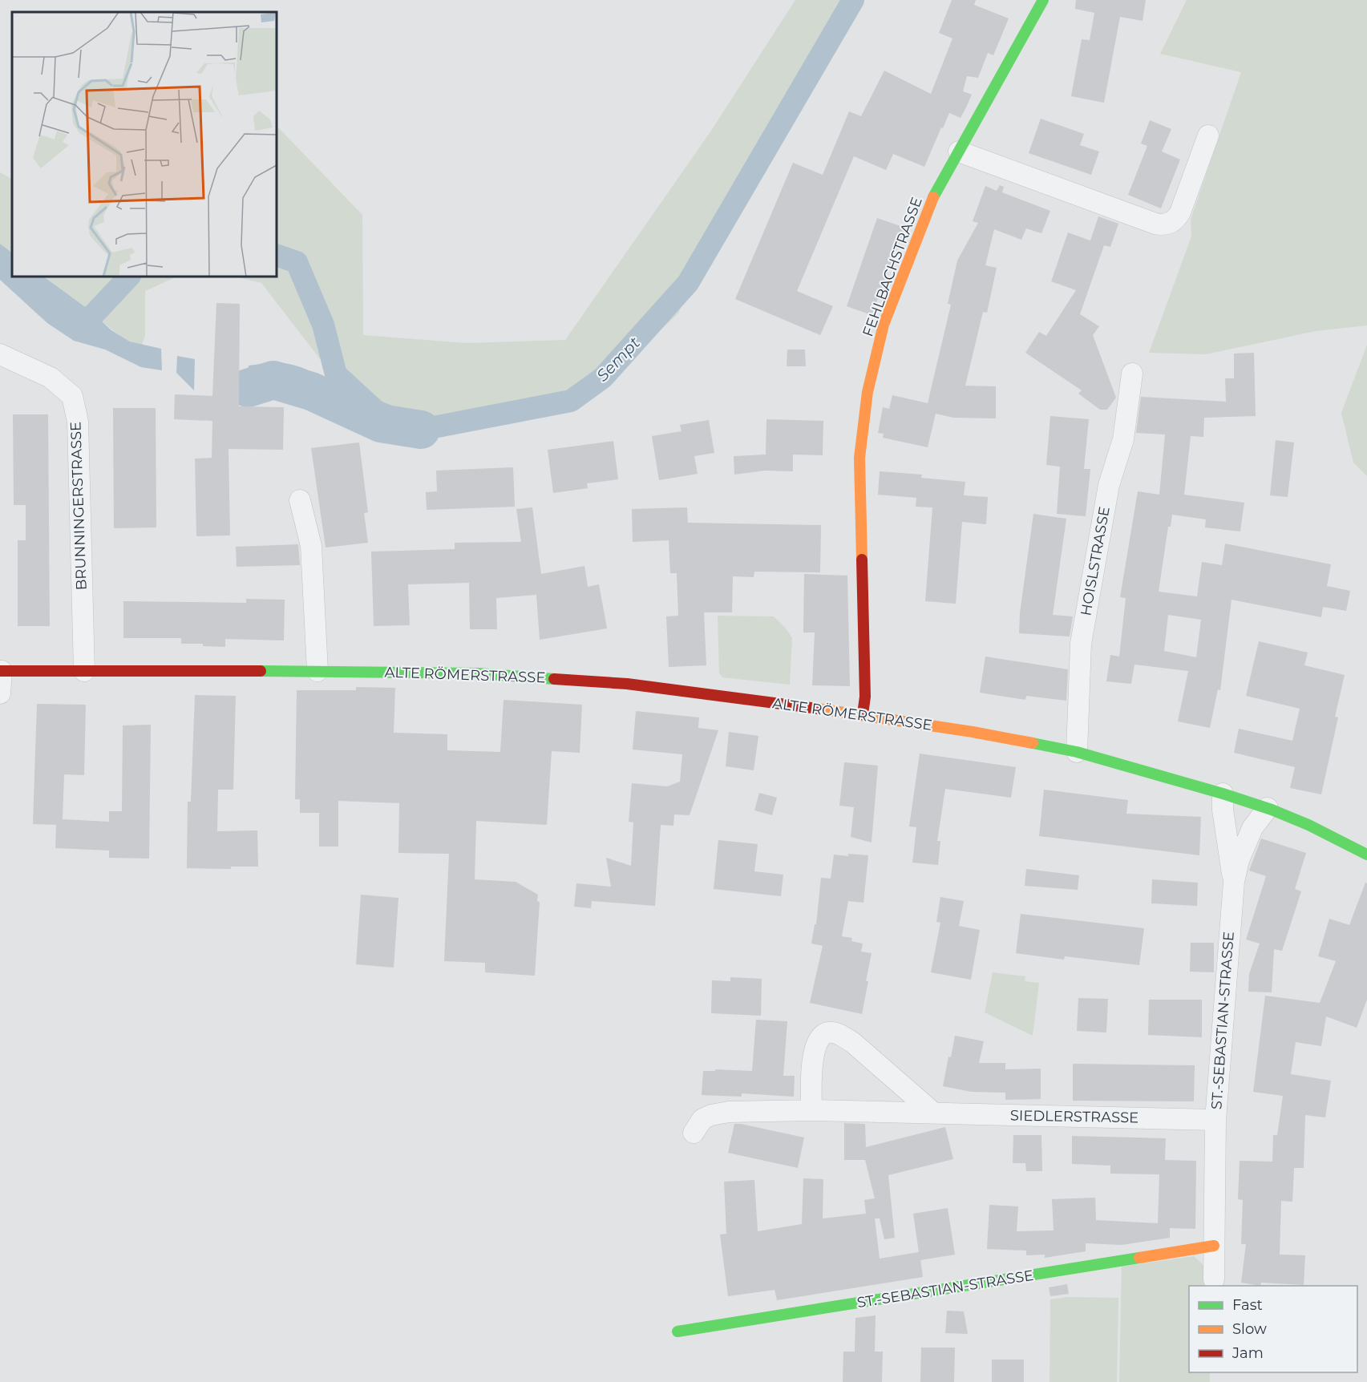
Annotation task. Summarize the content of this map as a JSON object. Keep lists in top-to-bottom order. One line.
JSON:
{"streets":{"main road":["FEHLBACHSTRASSE","ALTE RÖMERSTRASSE","ST.-SEBASTIAN-STRASSE"],"street":["BRUNNINGERSTRASSE","HOISLSTRASSE","SIEDLERSTRASSE"]},"crossings":[["FEHLBACHSTRASSE","ALTE RÖMERSTRASSE"],["BRUNNINGERSTRASSE","ALTE RÖMERSTRASSE"],["HOISLSTRASSE","ALTE RÖMERSTRASSE"],["ALTE RÖMERSTRASSE","ST.-SEBASTIAN-STRASSE"],["ST.-SEBASTIAN-STRASSE","SIEDLERSTRASSE"]],"water":["Sempt"],"legend":["Fast","Slow","Jam"]}
